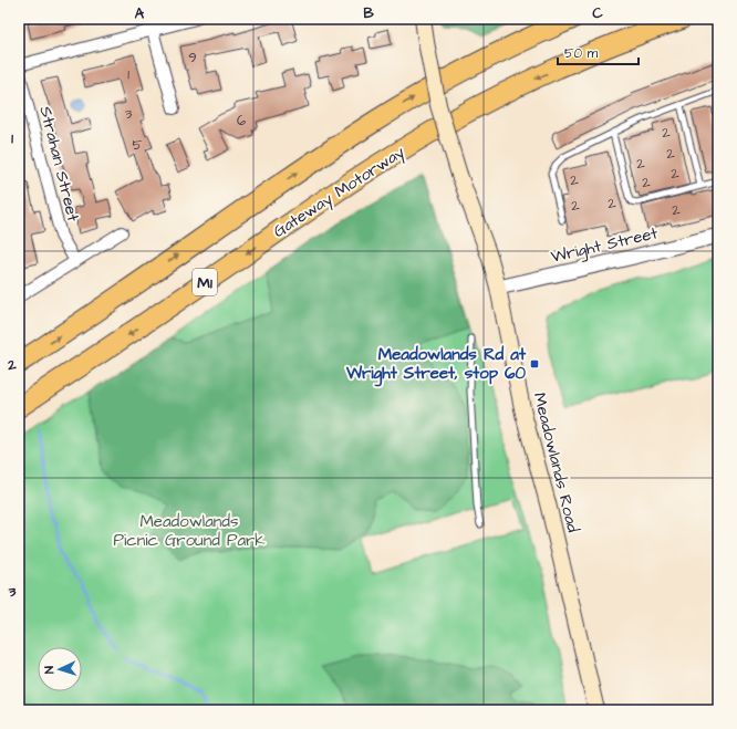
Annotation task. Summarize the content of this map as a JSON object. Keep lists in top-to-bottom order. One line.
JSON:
{"streets":{"highway":["Gateway Motorway","M1"],"main road":["Meadowlands Road"],"street":["Strahan Street","Wright Street"]},"crossings":[["Wright Street","Meadowlands Road"]],"parks":["Meadowlands Picnic Ground Park"],"places":{"transit":["Meadowlands Rd at Wright Street, stop 60"]},"house_numbers":["9","1","3","6","2","5","2","2","2","2","2","2","2","2"],"scale_bar":"50 m","north":"left","grid":{"columns":["A","B","C"],"rows":["1","2","3"]}}
